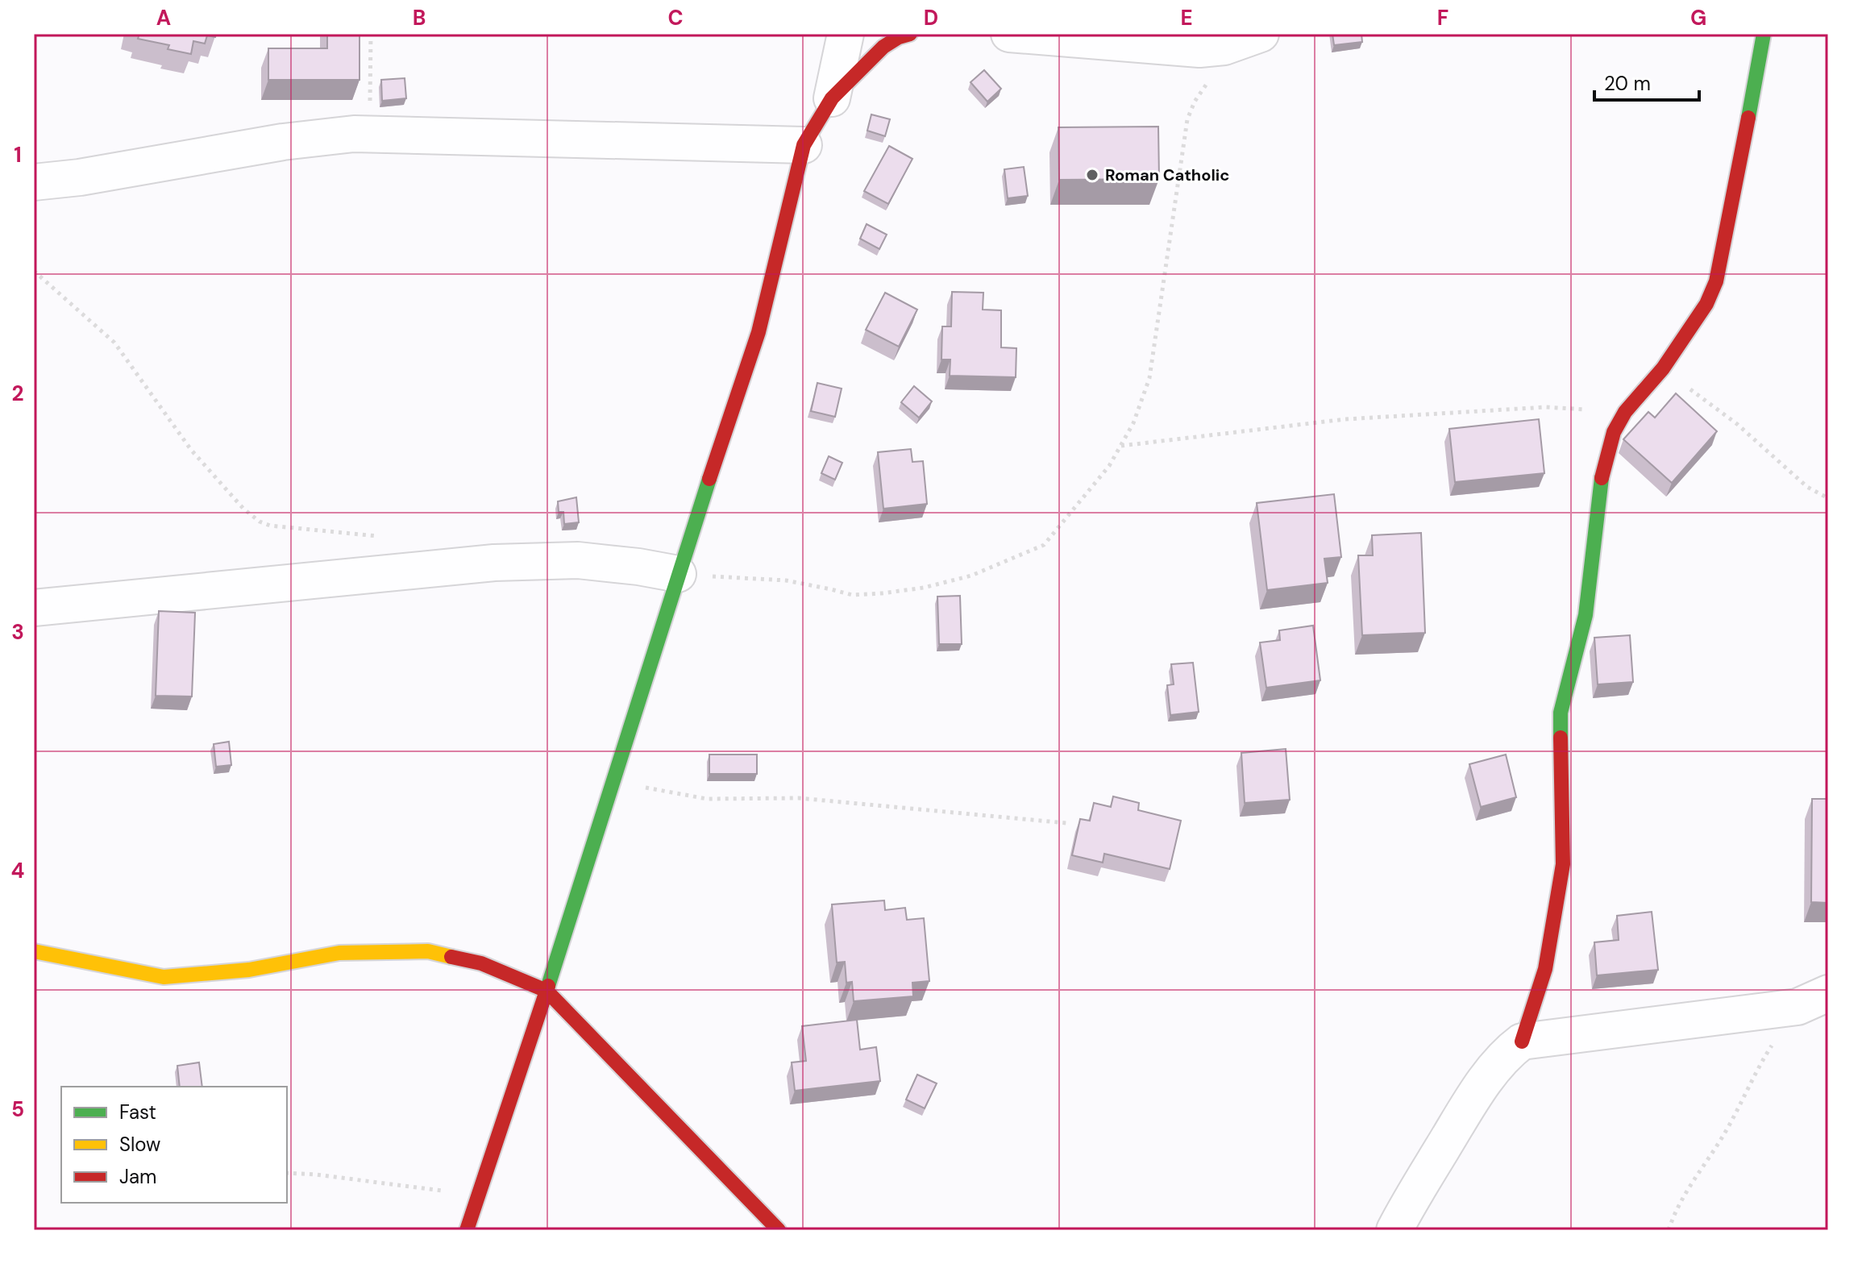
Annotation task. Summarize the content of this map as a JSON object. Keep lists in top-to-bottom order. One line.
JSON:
{"places":["Roman Catholic"],"legend":["Fast","Slow","Jam"],"scale_bar":"20 m","grid":{"columns":["A","B","C","D","E","F","G"],"rows":["1","2","3","4","5"]}}
